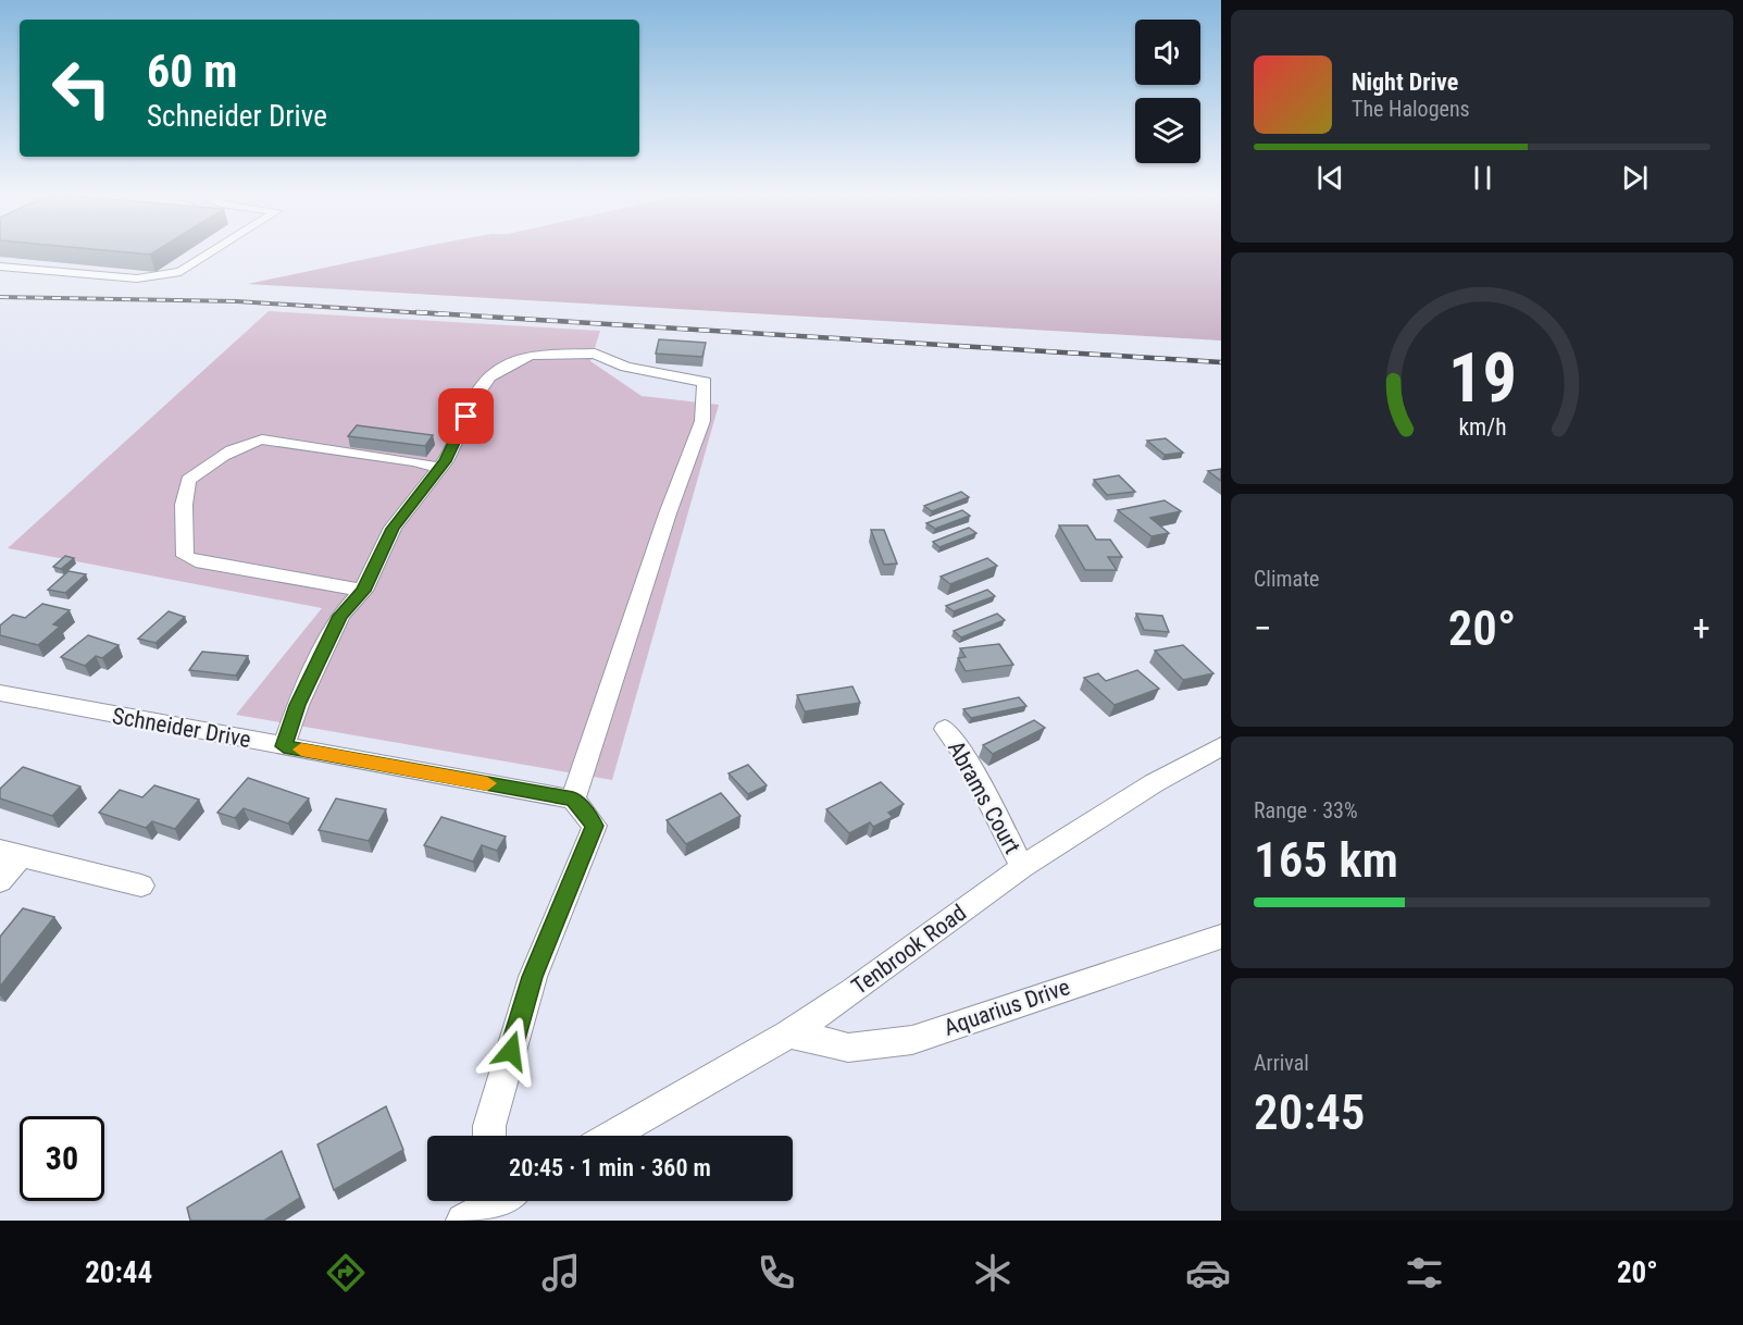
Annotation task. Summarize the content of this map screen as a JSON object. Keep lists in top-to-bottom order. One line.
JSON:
{"streets":{"street":["Schneider Drive","Abrams Court","Tenbrook Road","Aquarius Drive"]},"crossings":[["Abrams Court","Tenbrook Road"],["Tenbrook Road","Aquarius Drive"]],"page":{"turn":["60 m","Schneider Drive"],"song":["Night Drive","The Halogens"],"tile":["Climate",["Range · 33%","165 km"],["Arrival","20:45"]],"heat":["−","20°","+"],"limit":"30","trip":"20:45 · 1 min · 360 m","tabs":["20:44","20°"],"gauge":["19","km/h"]}}
